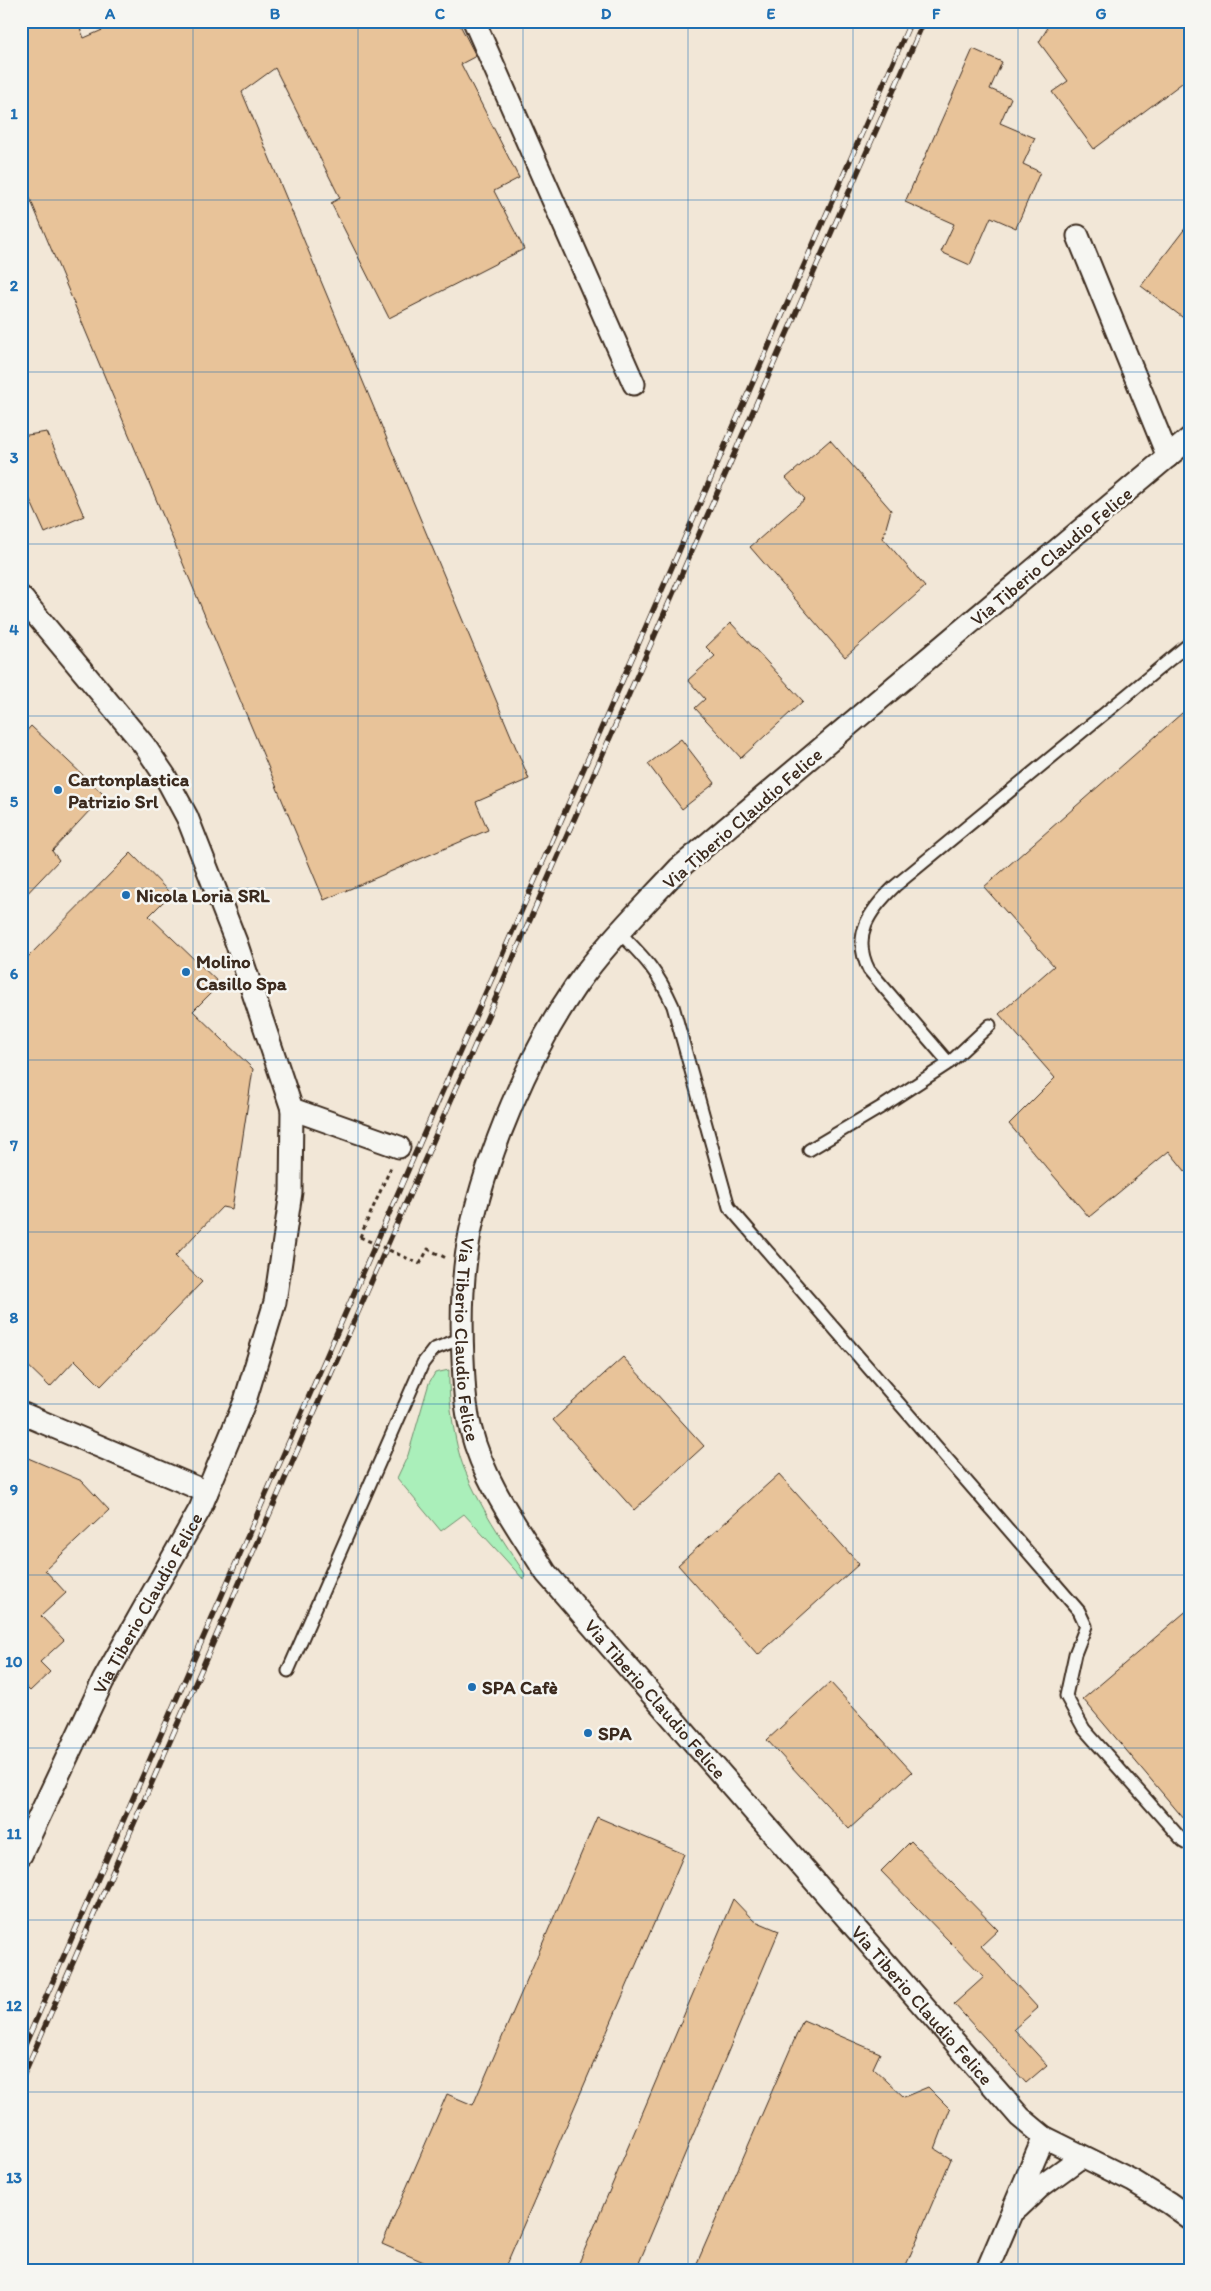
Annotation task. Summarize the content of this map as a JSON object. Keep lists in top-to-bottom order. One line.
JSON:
{"streets":{"street":["Via Tiberio Claudio Felice"]},"places":["Cartonplastica Patrizio Srl","Nicola Loria SRL","Molino Casillo Spa","SPA Cafè","SPA"],"grid":{"columns":["A","B","C","D","E","F","G"],"rows":["1","2","3","4","5","6","7","8","9","10","11","12","13"]}}
